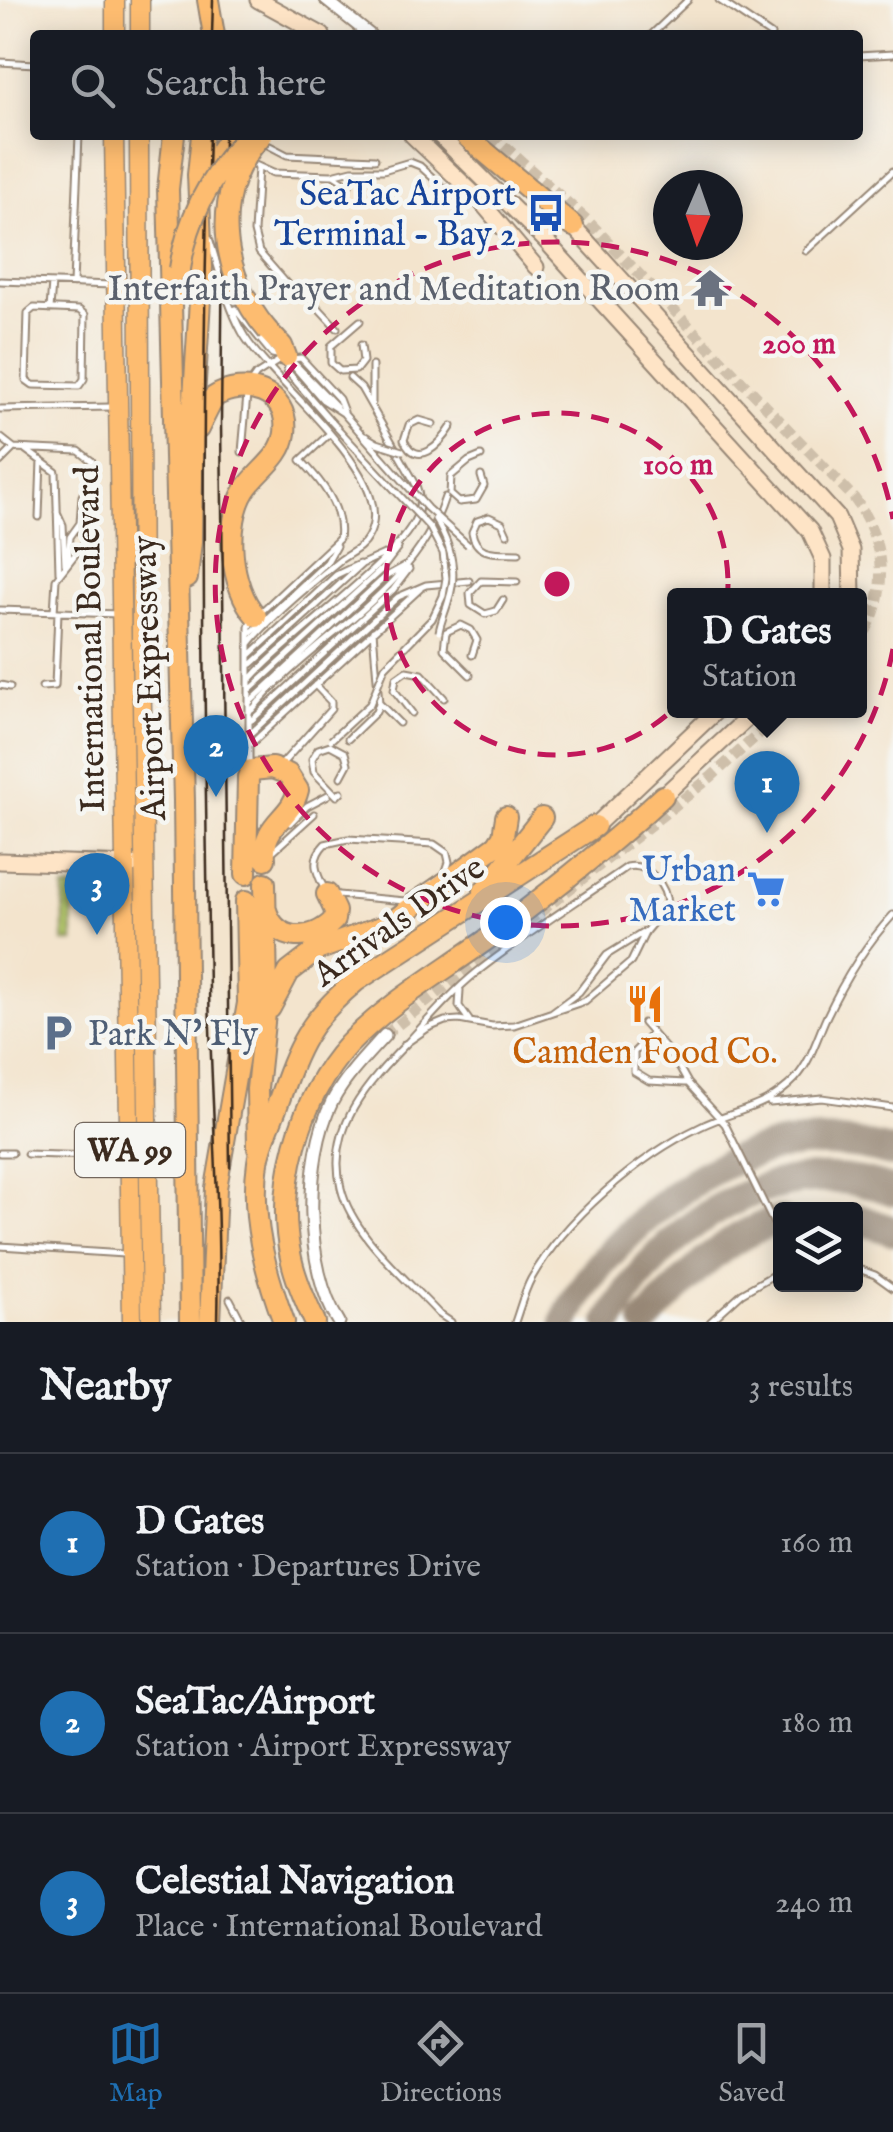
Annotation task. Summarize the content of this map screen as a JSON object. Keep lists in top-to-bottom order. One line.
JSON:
{"streets":{"highway":["Airport Expressway","Arrivals Drive"],"main road":["International Boulevard","WA 99"]},"places":{"bus stop":["SeaTac Airport Terminal - Bay 2"],"temple":["Interfaith Prayer and Meditation Room"],"supermarket":["Urban Market"],"restaurant":["Camden Food Co."],"parking":["Park N' Fly"]},"north":"bottom","page":{"search":"Search here","popup":["D Gates","Station"],"pins":["2","1","3"],"heading":["Nearby","3 results"],"list":[{"mark":"1","name":"D Gates","note":"Station · Departures Drive","value":"160 m"},{"mark":"2","name":"SeaTac/Airport","note":"Station · Airport Expressway","value":"180 m"},{"mark":"3","name":"Celestial Navigation","note":"Place · International Boulevard","value":"240 m"}],"nav":["Map","Directions","Saved"]},"rings":["200 m","100 m"]}
